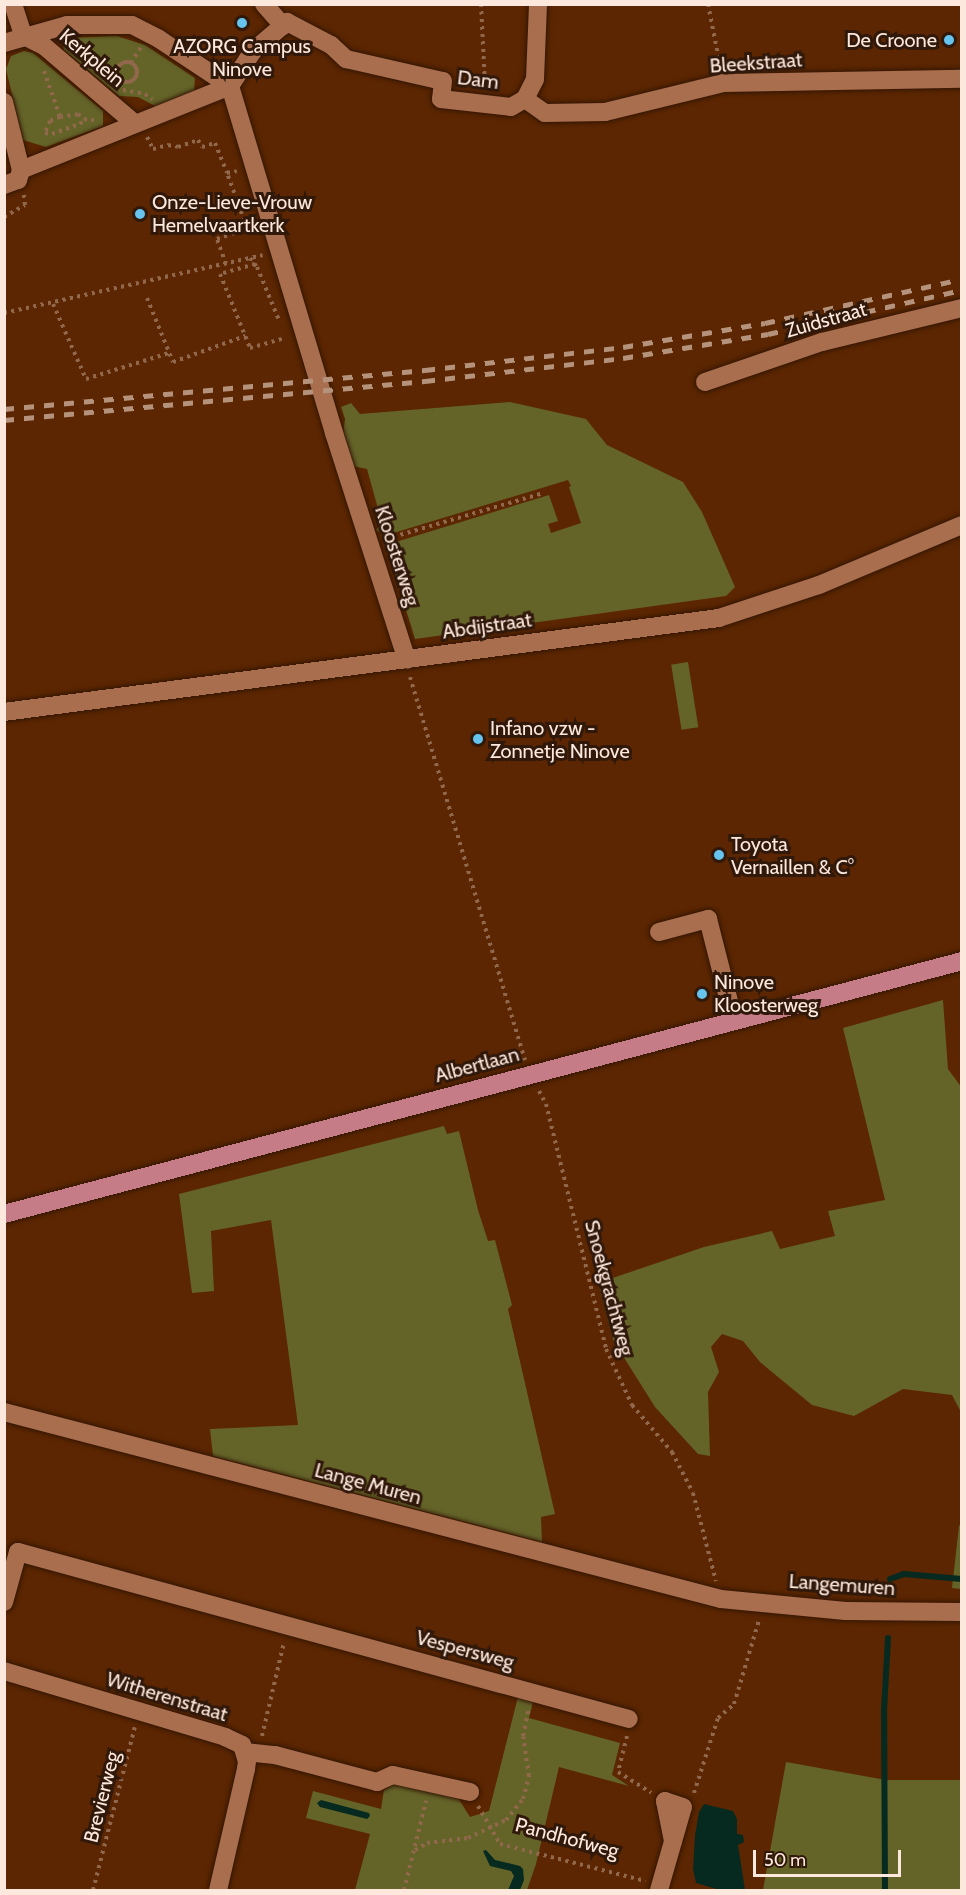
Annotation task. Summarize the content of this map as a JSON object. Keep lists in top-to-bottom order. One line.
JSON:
{"streets":{"main road":["Albertlaan"],"street":["Kerkplein","Bleekstraat","Dam","Zuidstraat","Kloosterweg","Abdijstraat","Lange Muren","Langemuren","Vespersweg","Witherenstraat"],"path":["Snoekgrachtweg","Brevierweg","Pandhofweg"]},"crossings":[["Kerkplein","Kloosterweg"],["Bleekstraat","Dam"],["Kloosterweg","Abdijstraat"],["Albertlaan","Snoekgrachtweg"],["Snoekgrachtweg","Lange Muren"],["Snoekgrachtweg","Langemuren"],["Lange Muren","Langemuren"],["Witherenstraat","Brevierweg"]],"places":["AZORG Campus Ninove","De Croone","Onze-Lieve-Vrouw Hemelvaartkerk","Infano vzw - Zonnetje Ninove","Toyota Vernaillen & C°","Ninove Kloosterweg"],"scale_bar":"50 m"}
